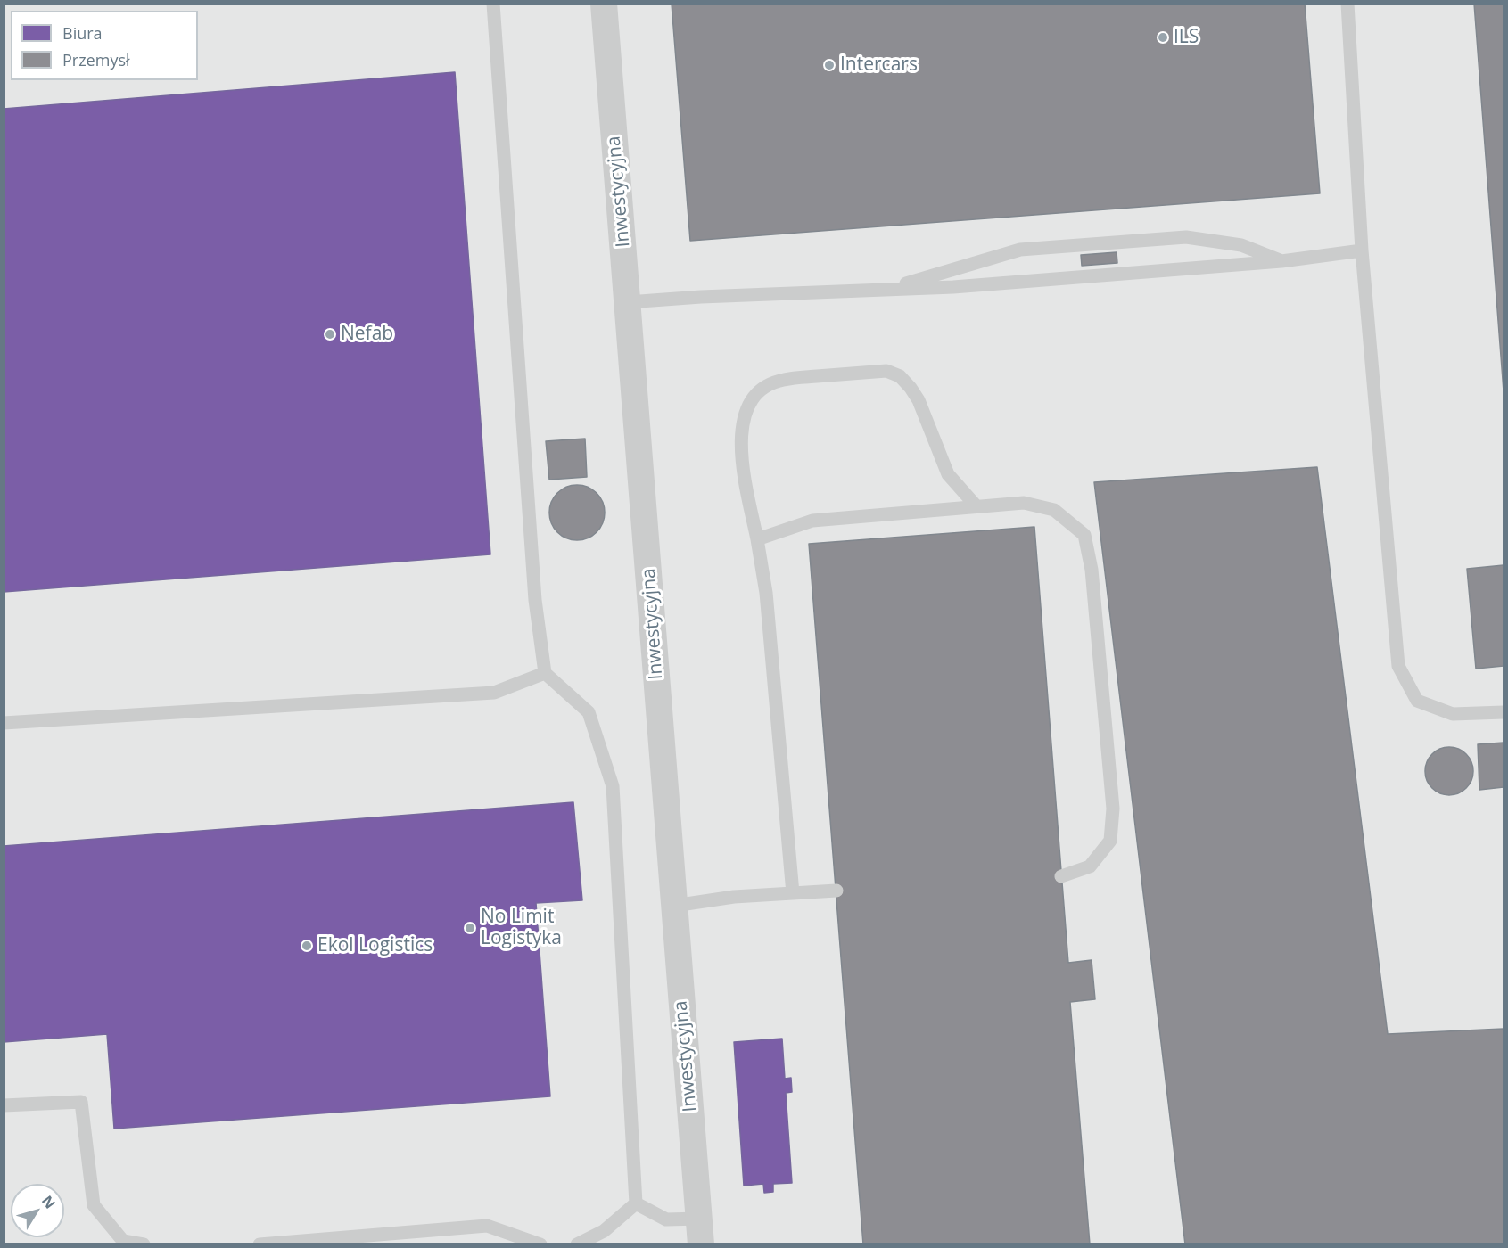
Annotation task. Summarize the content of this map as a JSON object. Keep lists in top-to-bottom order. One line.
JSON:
{"streets":{"street":["Inwestycyjna"]},"places":["ILS","Intercars","Nefab","No Limit Logistyka","Ekol Logistics"],"legend":["Biura","Przemysł"],"north":"top right"}
